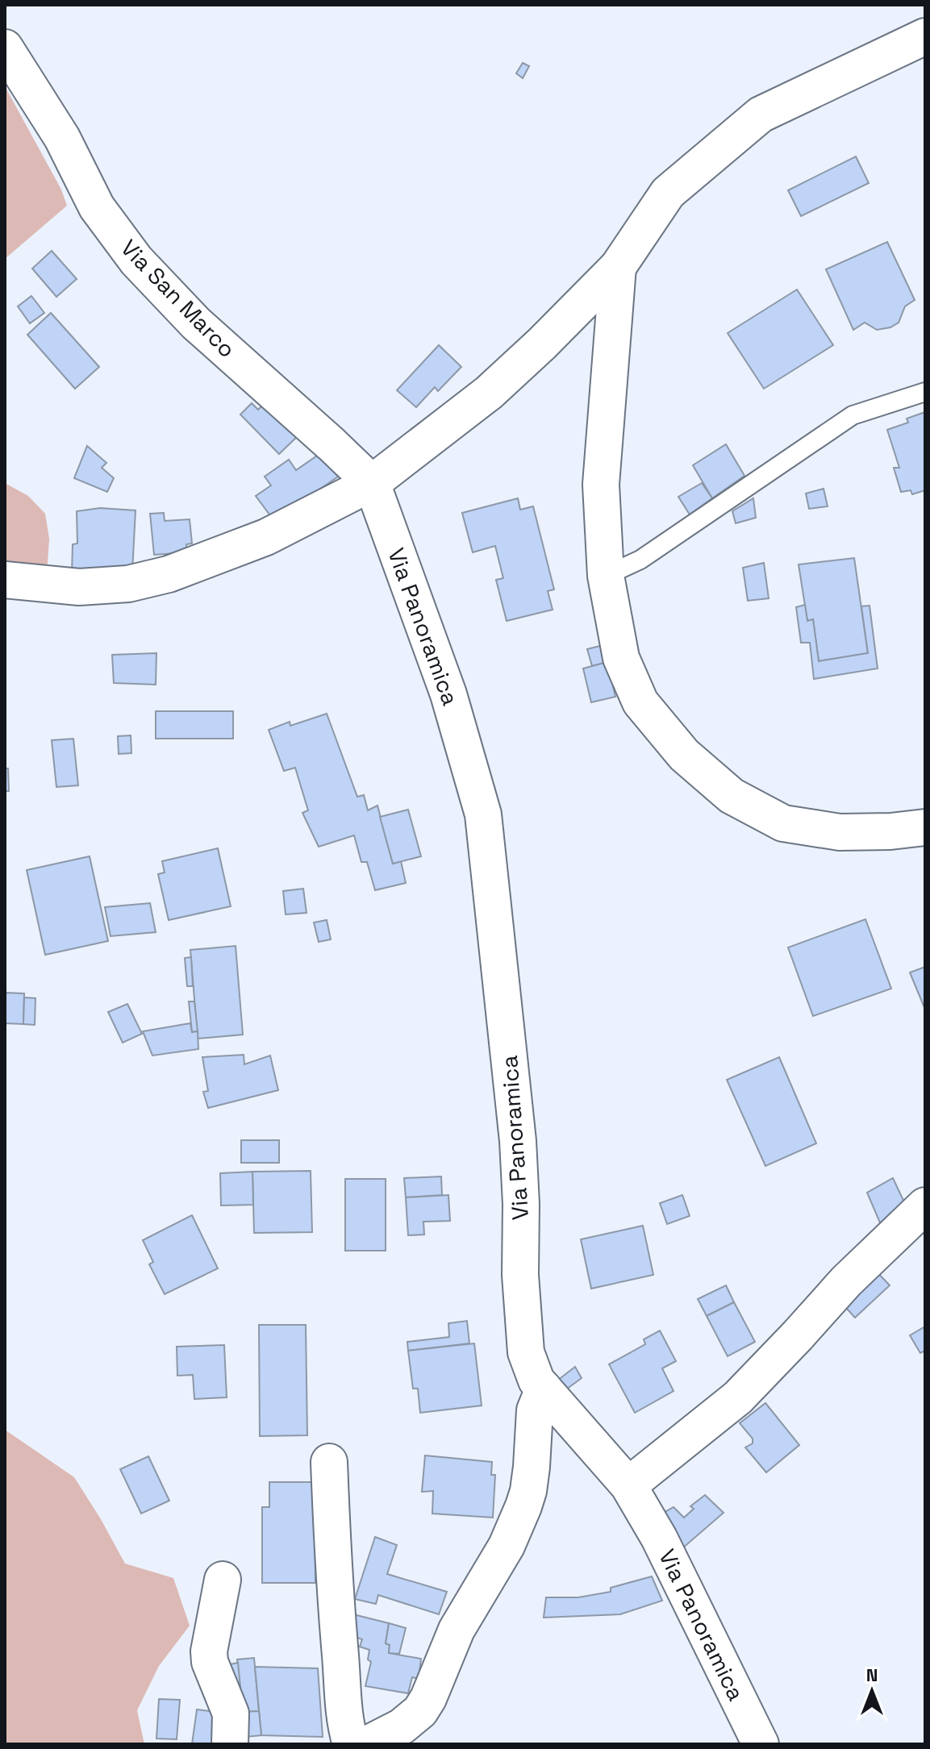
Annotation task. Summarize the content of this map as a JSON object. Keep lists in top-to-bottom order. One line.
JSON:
{"streets":{"street":["Via San Marco","Via Panoramica"]},"crossings":[["Via San Marco","Via Panoramica"]],"north":"top"}
